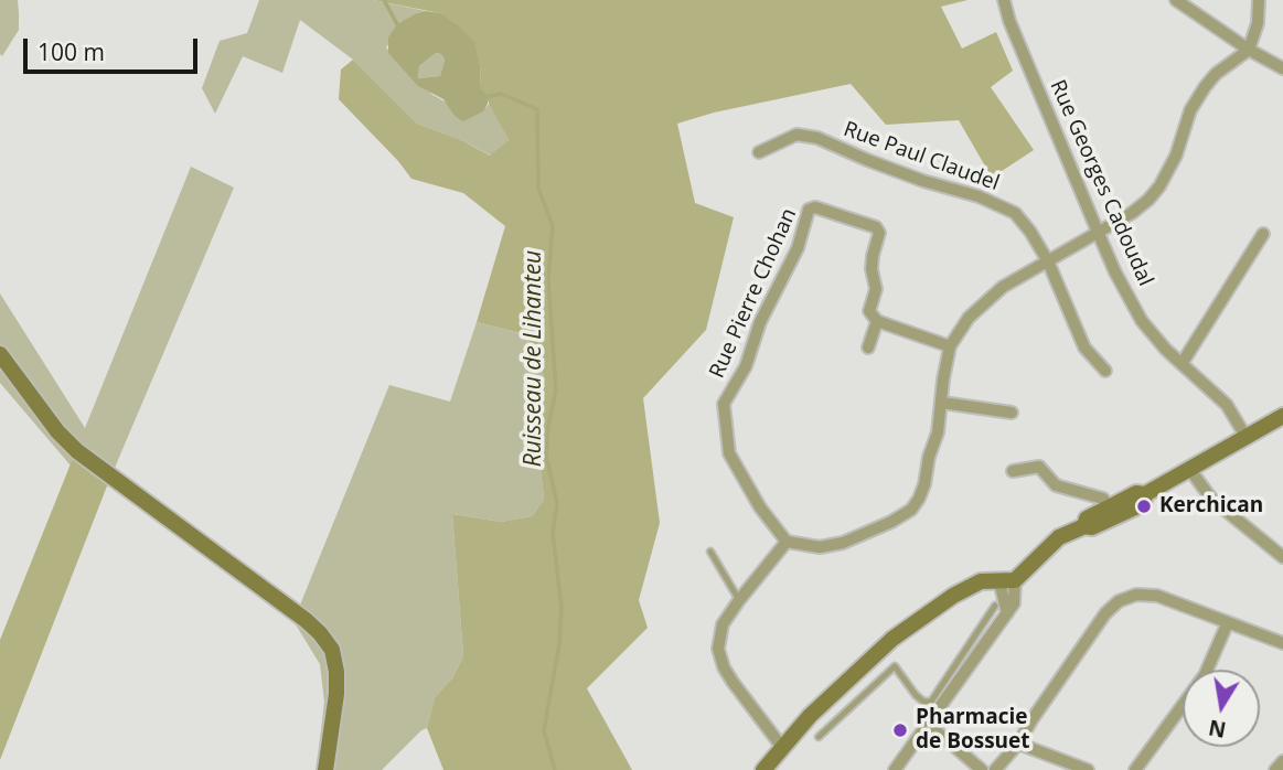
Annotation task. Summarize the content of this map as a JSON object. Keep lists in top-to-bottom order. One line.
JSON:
{"streets":{"street":["Rue Paul Claudel","Rue Georges Cadoudal","Rue Pierre Chohan"]},"water":["Ruisseau de Lihanteu"],"places":["Kerchican","Pharmacie de Bossuet"],"scale_bar":"100 m","north":"bottom"}
